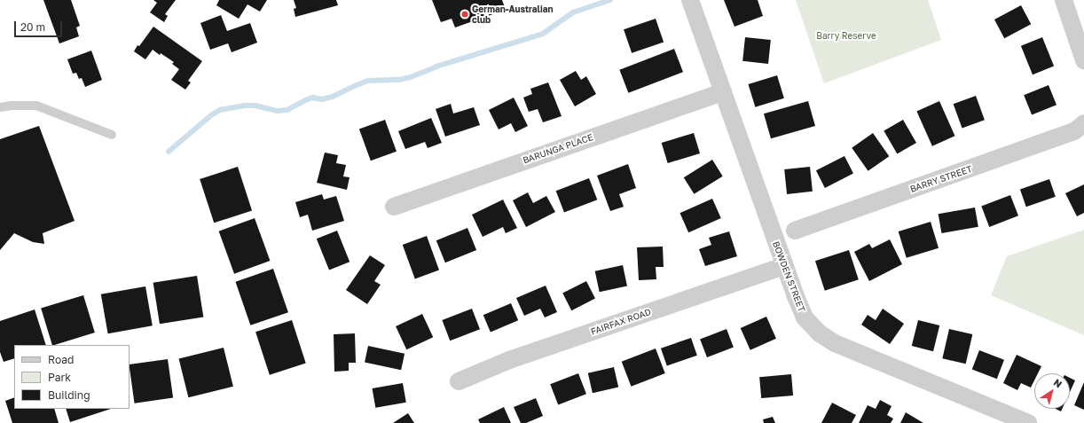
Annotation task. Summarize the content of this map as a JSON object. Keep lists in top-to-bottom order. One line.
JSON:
{"streets":{"street":["BARUNGA PLACE","BARRY STREET","BOWDEN STREET","FAIRFAX ROAD"]},"crossings":[["BARUNGA PLACE","BOWDEN STREET"],["BOWDEN STREET","FAIRFAX ROAD"]],"parks":["Barry Reserve"],"places":["German-Australian club"],"legend":["Road","Park","Building"],"scale_bar":"20 m","north":"top right"}
